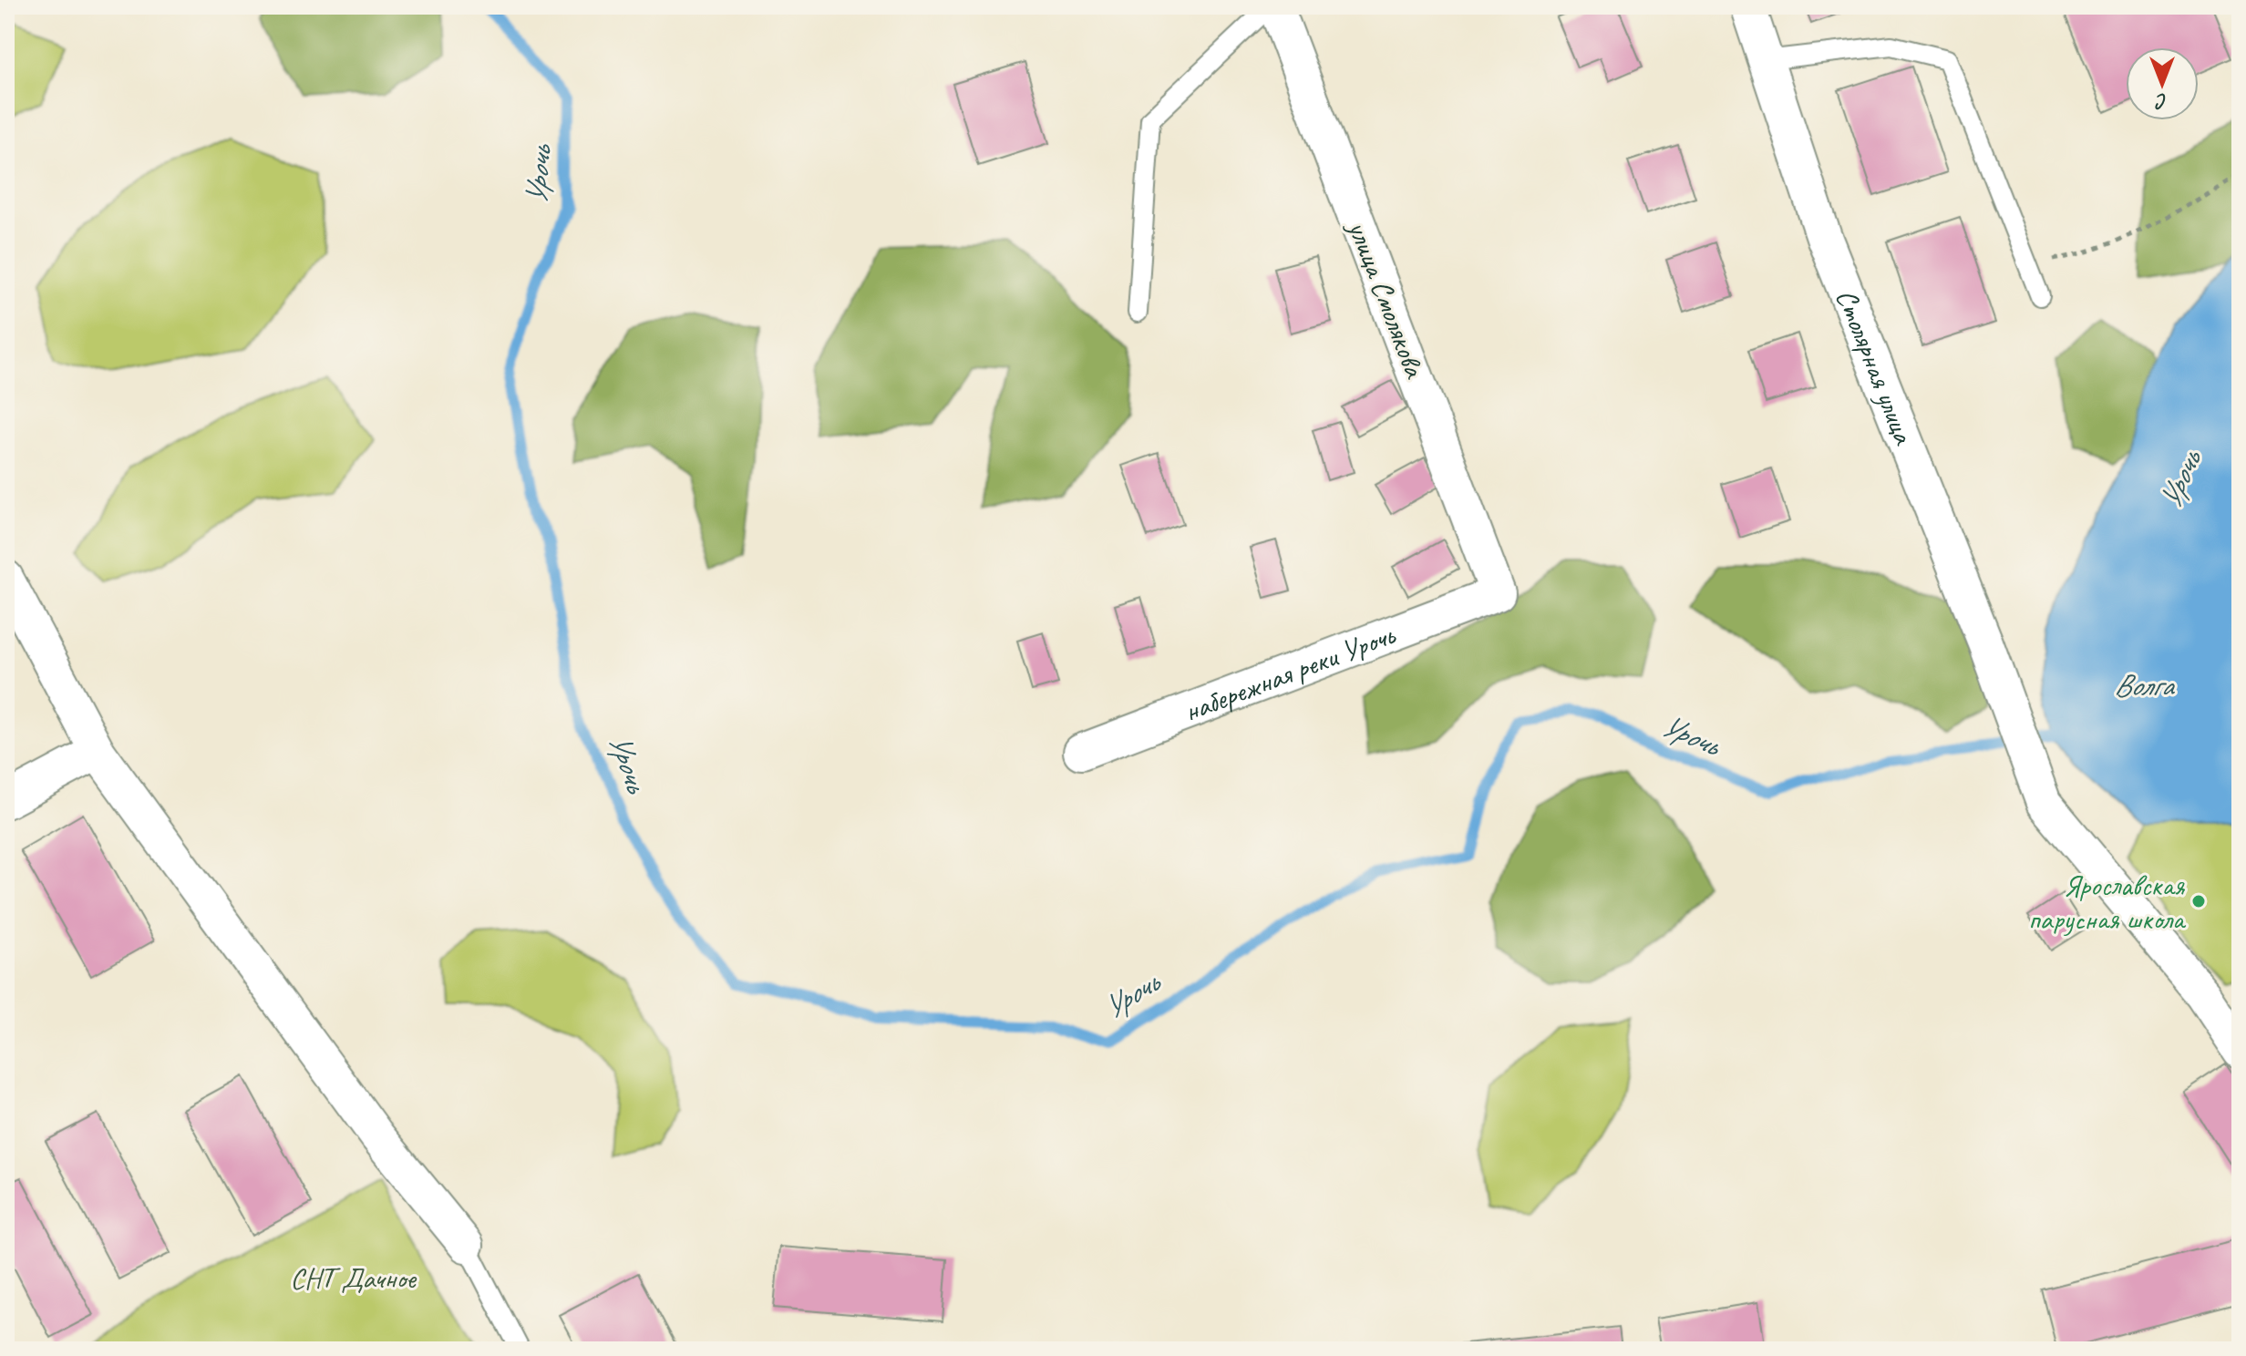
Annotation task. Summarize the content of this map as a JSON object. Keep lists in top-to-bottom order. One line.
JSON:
{"streets":{"street":["улица Смолякова","Столярная улица","набережная реки Урочь"]},"crossings":[["улица Смолякова","набережная реки Урочь"]],"water":["Урочь","Волга"],"parks":["СНТ Дачное"],"places":["Ярославская парусная школа"],"north":"bottom"}
